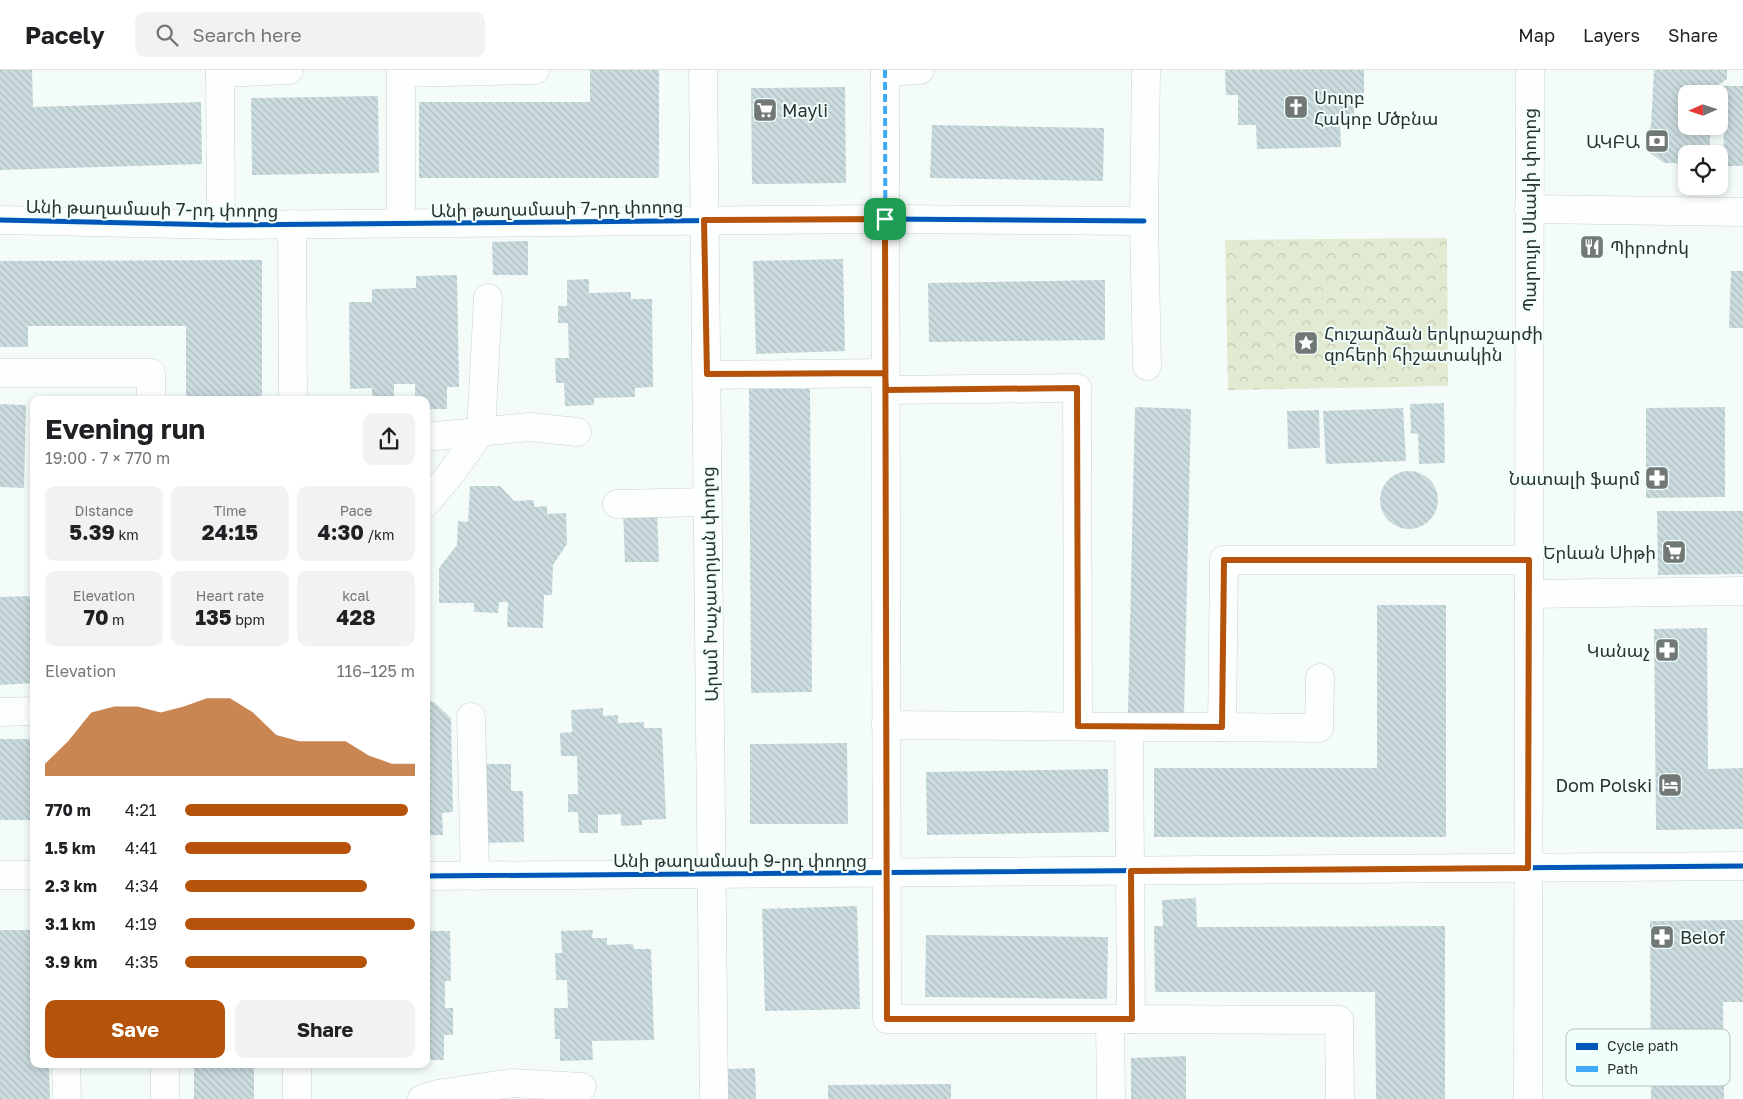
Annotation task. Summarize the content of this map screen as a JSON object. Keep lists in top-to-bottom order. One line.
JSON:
{"streets":{"street":["Անի թաղամասի 7-րդ փողոց","Պարույր Սևակի փողոց","Արամ Խաչատրյան փողոց","Անի թաղամասի 9-րդ փողոց"]},"crossings":[["Անի թաղամասի 7-րդ փողոց","Արամ Խաչատրյան փողոց"],["Պարույր Սևակի փողոց","Անի թաղամասի 9-րդ փողոց"],["Արամ Խաչատրյան փողոց","Անի թաղամասի 9-րդ փողոց"]],"places":{"church":["Սուրբ Հակոբ Մծբնա"],"supermarket":["Mayli","Երևան Սիթի"],"bank":["ԱԿԲԱ"],"restaurant":["Պիրոժոկ"],"place":["Հուշարձան երկրաշարժի զոհերի հիշատակին"],"pharmacy":["Նատալի ֆարմ","Կանաչ","Belof"],"hotel":["Dom Polski"]},"legend":["Cycle path","Path"],"north":"left","page":{"header":"Pacely","search":"Search here","nav":["Map","Layers","Share"],"heading":["Evening run","19:00 · 7 × 770 m"],"stats":[["Distance","5.39 km"],["Time","24:15"],["Pace","4:30 /km"],["Elevation","70 m"],["Heart rate","135 bpm"],["kcal","428"]],"chart":["Elevation","116–125 m"],"list":[{"name":"770 m","note":"4:21"},{"name":"1.5 km","note":"4:41"},{"name":"2.3 km","note":"4:34"},{"name":"3.1 km","note":"4:19"},{"name":"3.9 km","note":"4:35"}],"buttons":["Save","Share"]}}
